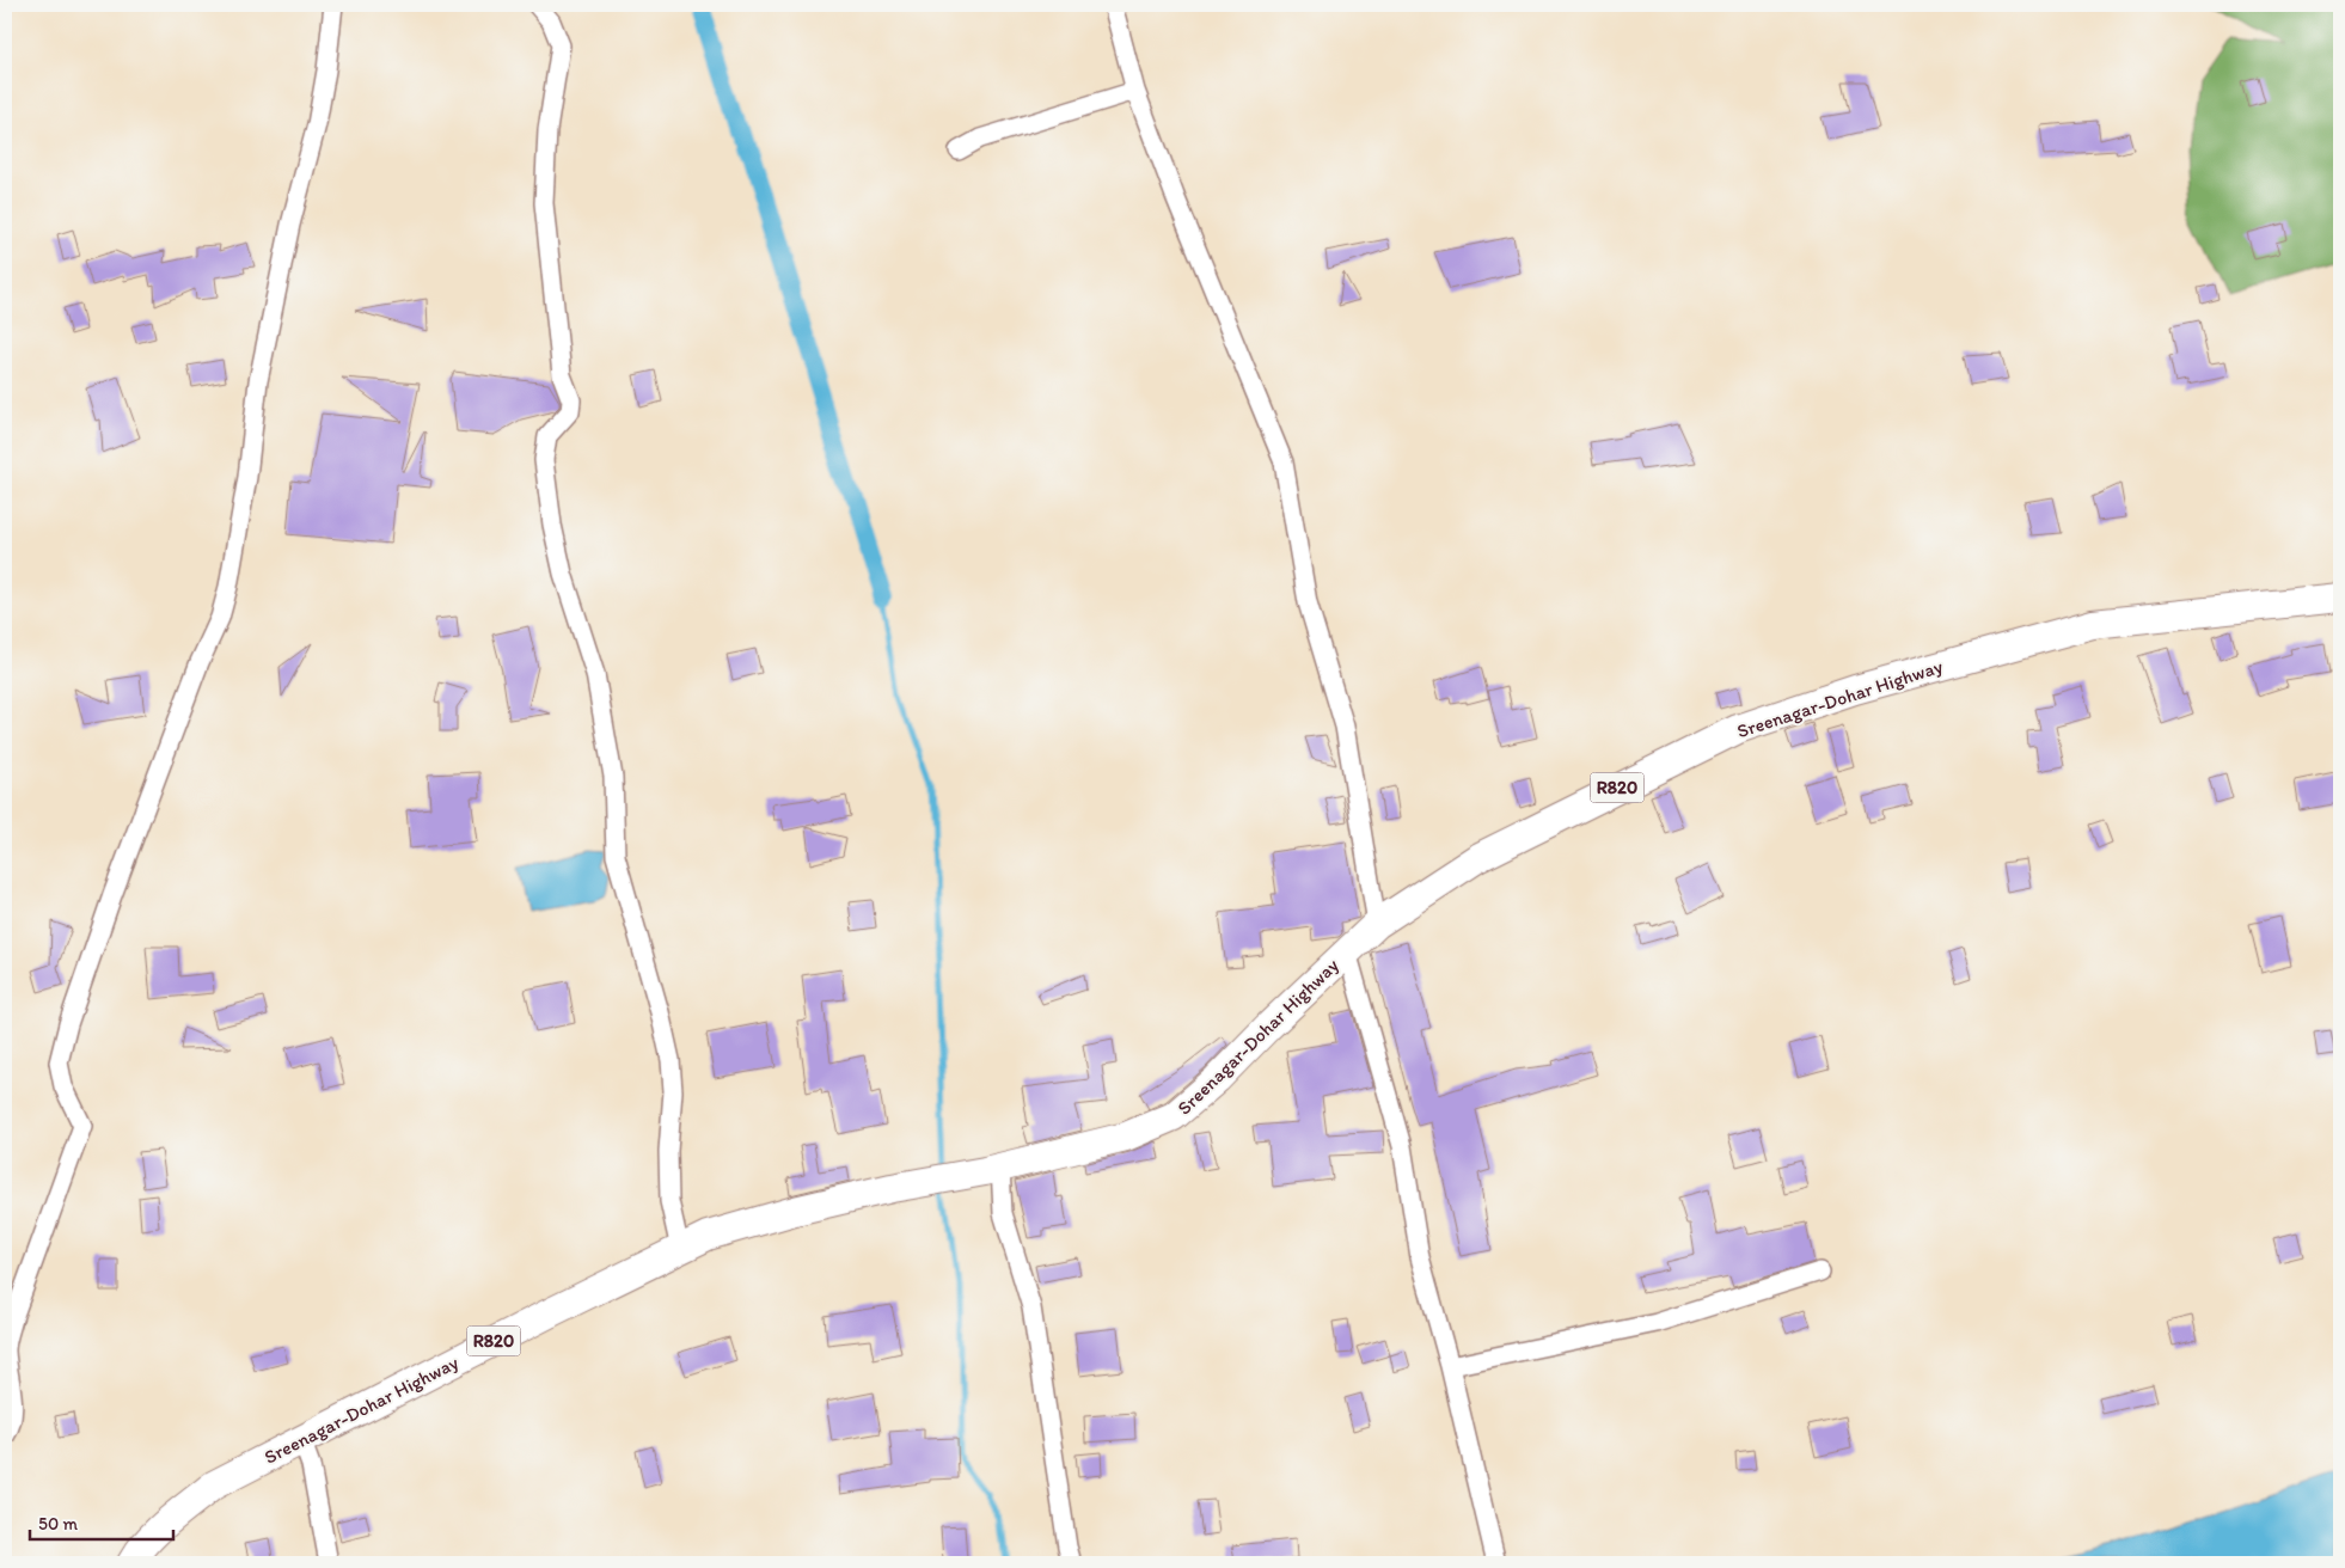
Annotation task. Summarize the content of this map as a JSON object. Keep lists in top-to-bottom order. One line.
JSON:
{"streets":{"main road":["Sreenagar-Dohar Highway","R820"]},"scale_bar":"50 m"}
